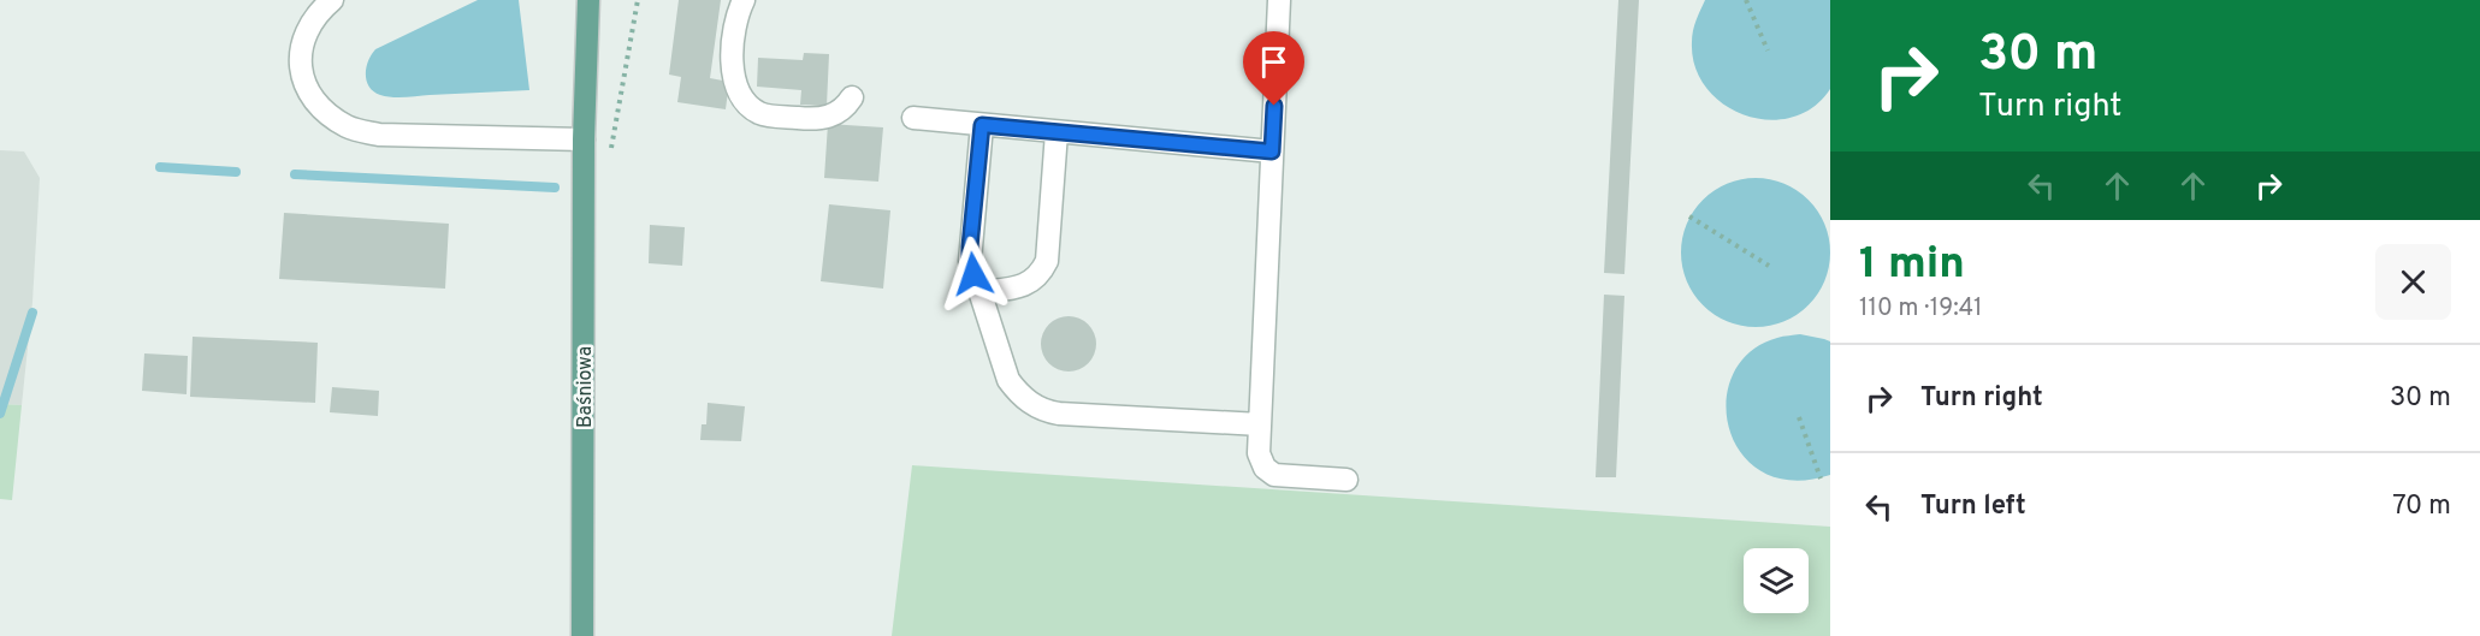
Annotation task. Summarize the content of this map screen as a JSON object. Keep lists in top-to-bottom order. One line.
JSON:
{"streets":{"main road":["Baśniowa"]},"page":{"turn":["30 m","Turn right"],"heading":["1 min","110 m · 19:41"],"list":[{"name":"Turn right","value":"30 m"},{"name":"Turn left","value":"70 m"}]}}
